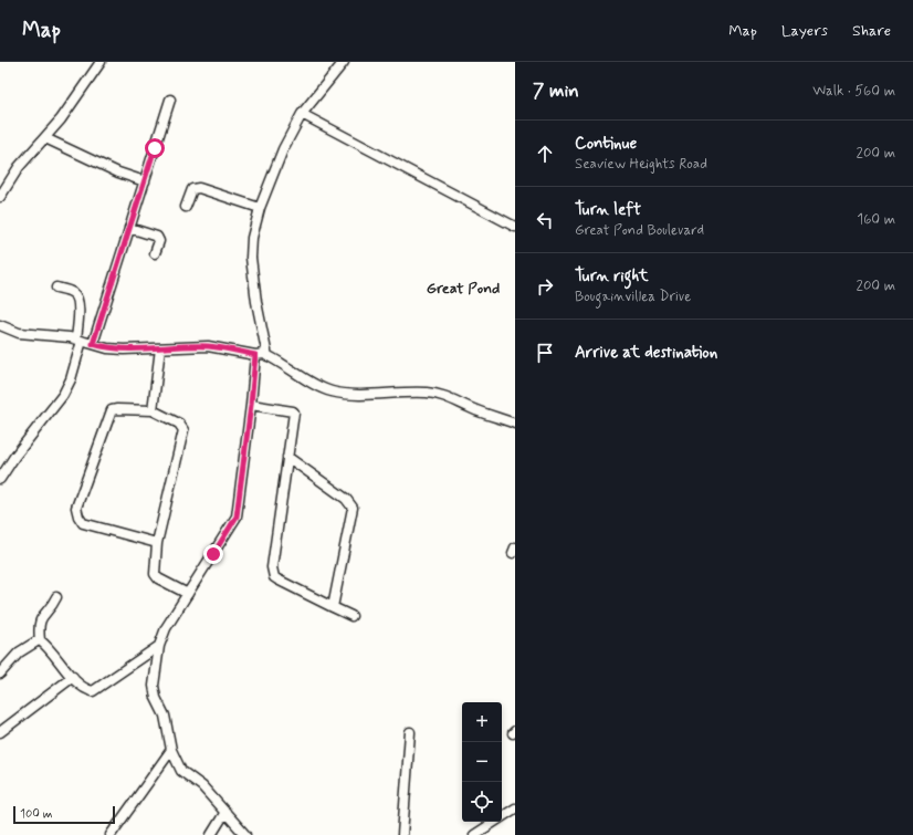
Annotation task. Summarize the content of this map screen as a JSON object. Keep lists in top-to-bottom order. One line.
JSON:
{"districts":["Great Pond"],"scale_bar":"100 m","page":{"header":"Map","nav":["Map","Layers","Share"],"heading":["7 min","Walk · 560 m"],"list":[["Continue","Seaview Heights Road","200 m"],["Turn left","Great Pond Boulevard","160 m"],["Turn right","Bougainvillea Drive","200 m"],"Arrive at destination"],"map_buttons":["+","−"],"scale":"100 m"}}
